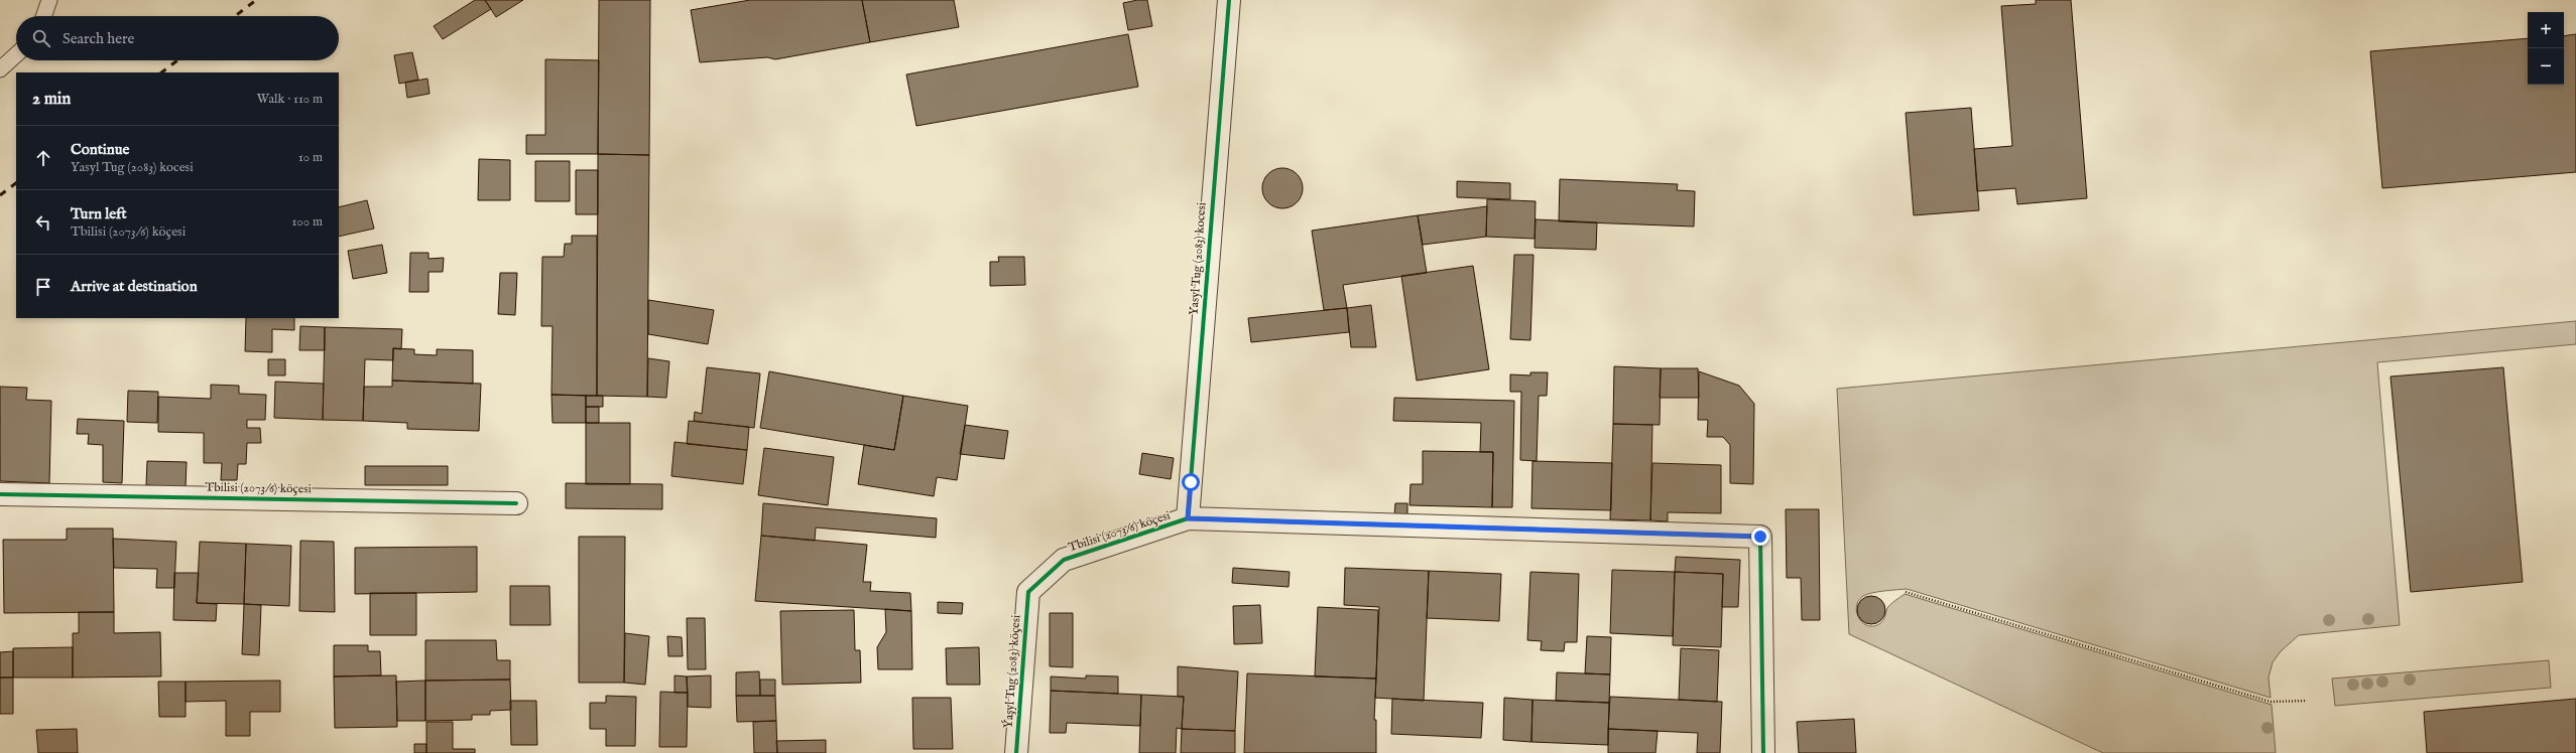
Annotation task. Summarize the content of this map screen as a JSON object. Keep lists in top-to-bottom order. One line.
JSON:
{"streets":{"street":["Yasyl Tug (2083) kocesi","Tbilisi (2073/6) köçesi","Ýaşyl Tug (2083) köçesi"]},"crossings":[["Yasyl Tug (2083) kocesi","Tbilisi (2073/6) köçesi"],["Tbilisi (2073/6) köçesi","Ýaşyl Tug (2083) köçesi"]],"page":{"map_buttons":["+","−"],"search":"Search here","heading":["2 min","Walk · 110 m"],"list":[["Continue","Yasyl Tug (2083) kocesi","10 m"],["Turn left","Tbilisi (2073/6) köçesi","100 m"],"Arrive at destination"]}}
